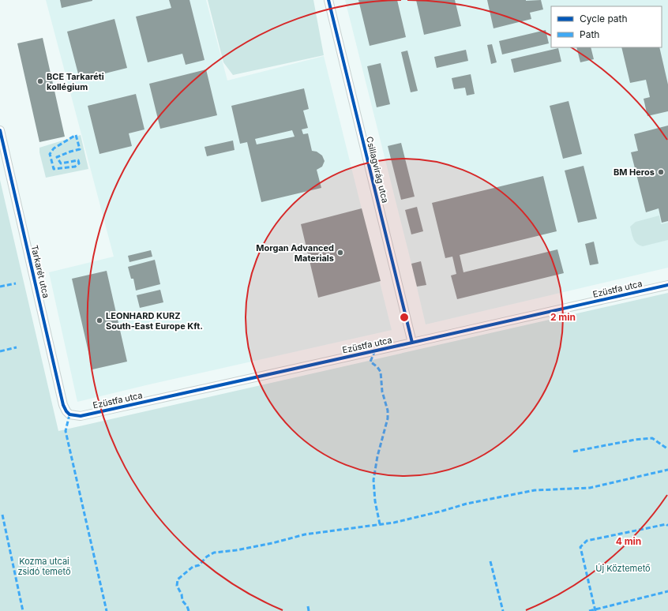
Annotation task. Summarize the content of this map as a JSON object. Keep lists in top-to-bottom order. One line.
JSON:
{"streets":{"street":["Csillagvirág utca","Tarkarét utca","Ezüstfa utca"]},"crossings":[["Csillagvirág utca","Ezüstfa utca"],["Tarkarét utca","Ezüstfa utca"]],"parks":["Kozma utcai zsidó temető","Új Köztemető"],"places":["BCE Tarkaréti kollégium","BM Heros","Morgan Advanced Materials","LEONHARD KURZ South-East Europe Kft."],"legend":["Cycle path","Path"],"rings":["2 min","4 min"]}
